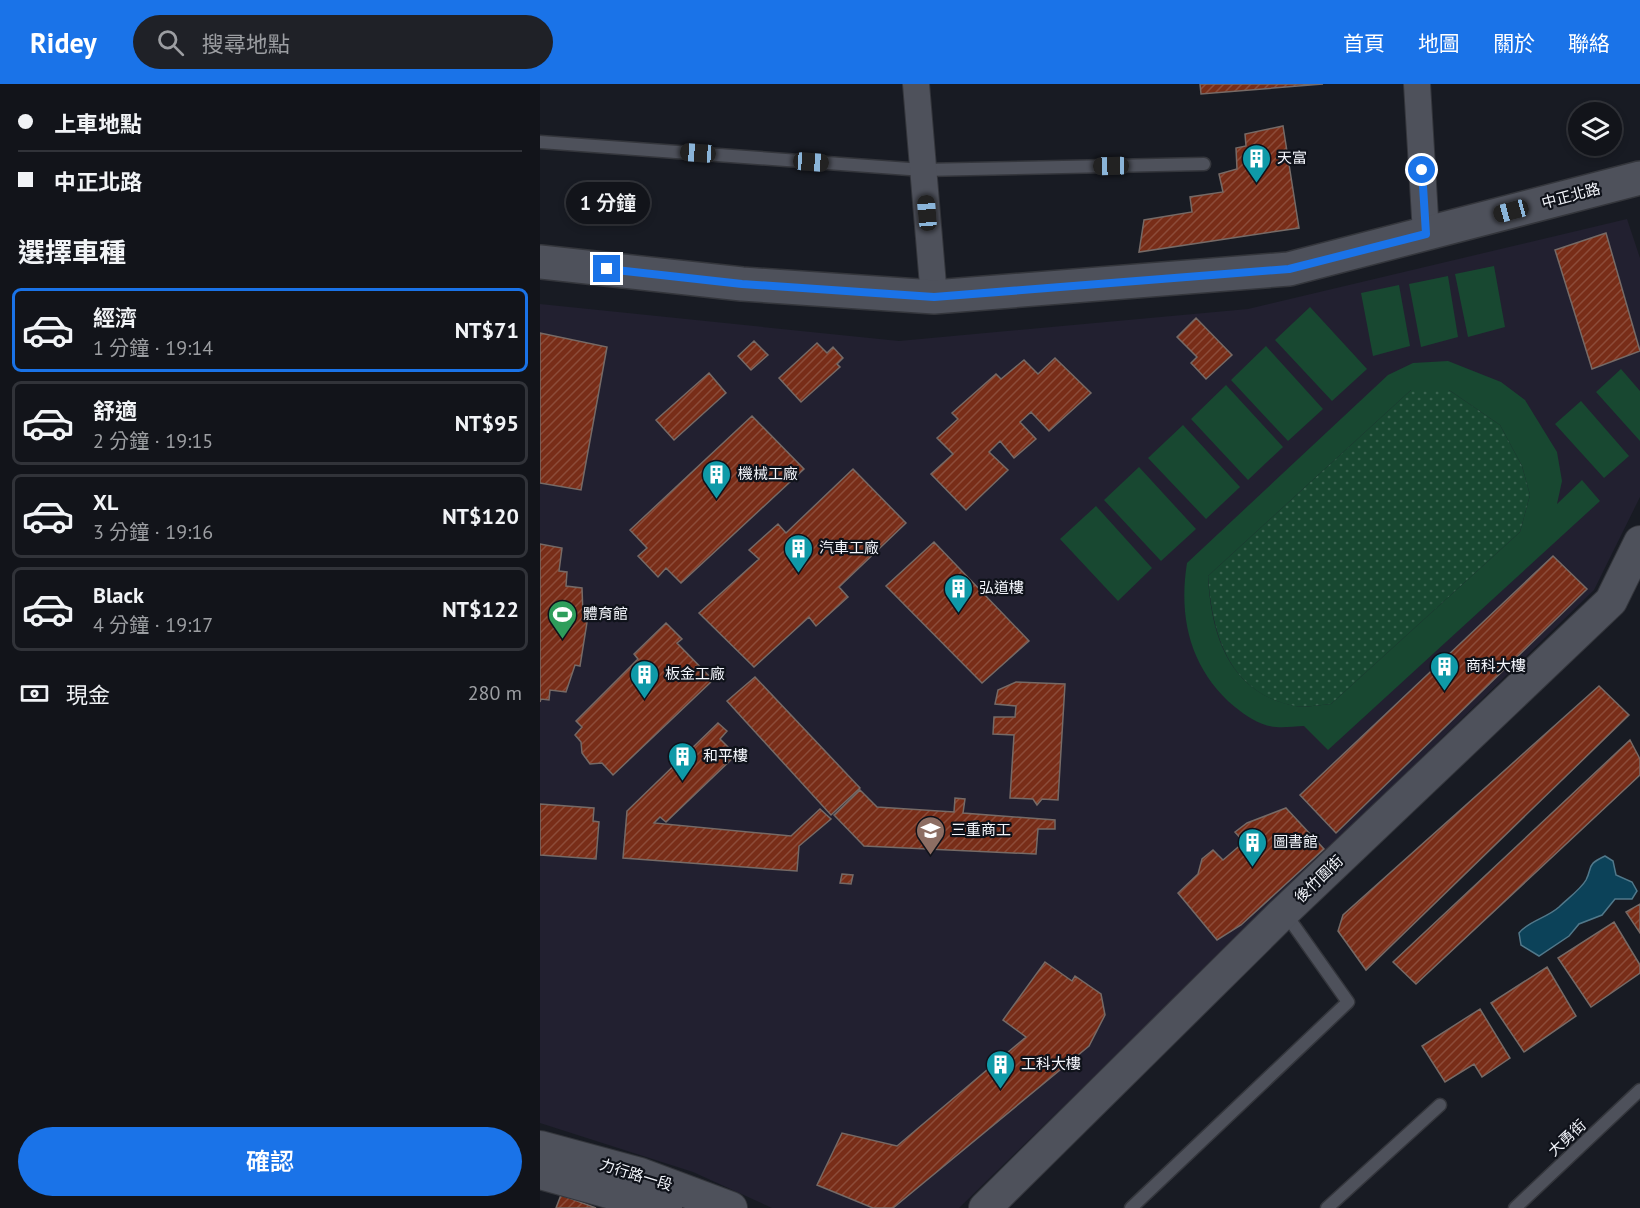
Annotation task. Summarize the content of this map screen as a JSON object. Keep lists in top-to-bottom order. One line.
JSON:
{"streets":{"main road":["中正北路"],"street":["後竹圍街","力行路一段"],"lane":["大勇街"]},"places":{"building":["天富","機械工廠","汽車工廠","弘道樓","商科大樓","板金工廠","和平樓","圖書館","工科大樓"],"sports":["體育館"],"school or university":["三重商工"]},"page":{"header":"Ridey","search":"搜尋地點","nav":["首頁","地圖","關於","聯絡"],"banner":["上車地點","中正北路"],"bubble":"1 分鐘","heading":"選擇車種","list":[{"name":"經濟","note":"1 分鐘 · 19:14","value":"NT$71"},{"name":"舒適","note":"2 分鐘 · 19:15","value":"NT$95"},{"name":"XL","note":"3 分鐘 · 19:16","value":"NT$120"},{"name":"Black","note":"4 分鐘 · 19:17","value":"NT$122"}],"pay":["現金","280 m"],"buttons":"確認"}}
